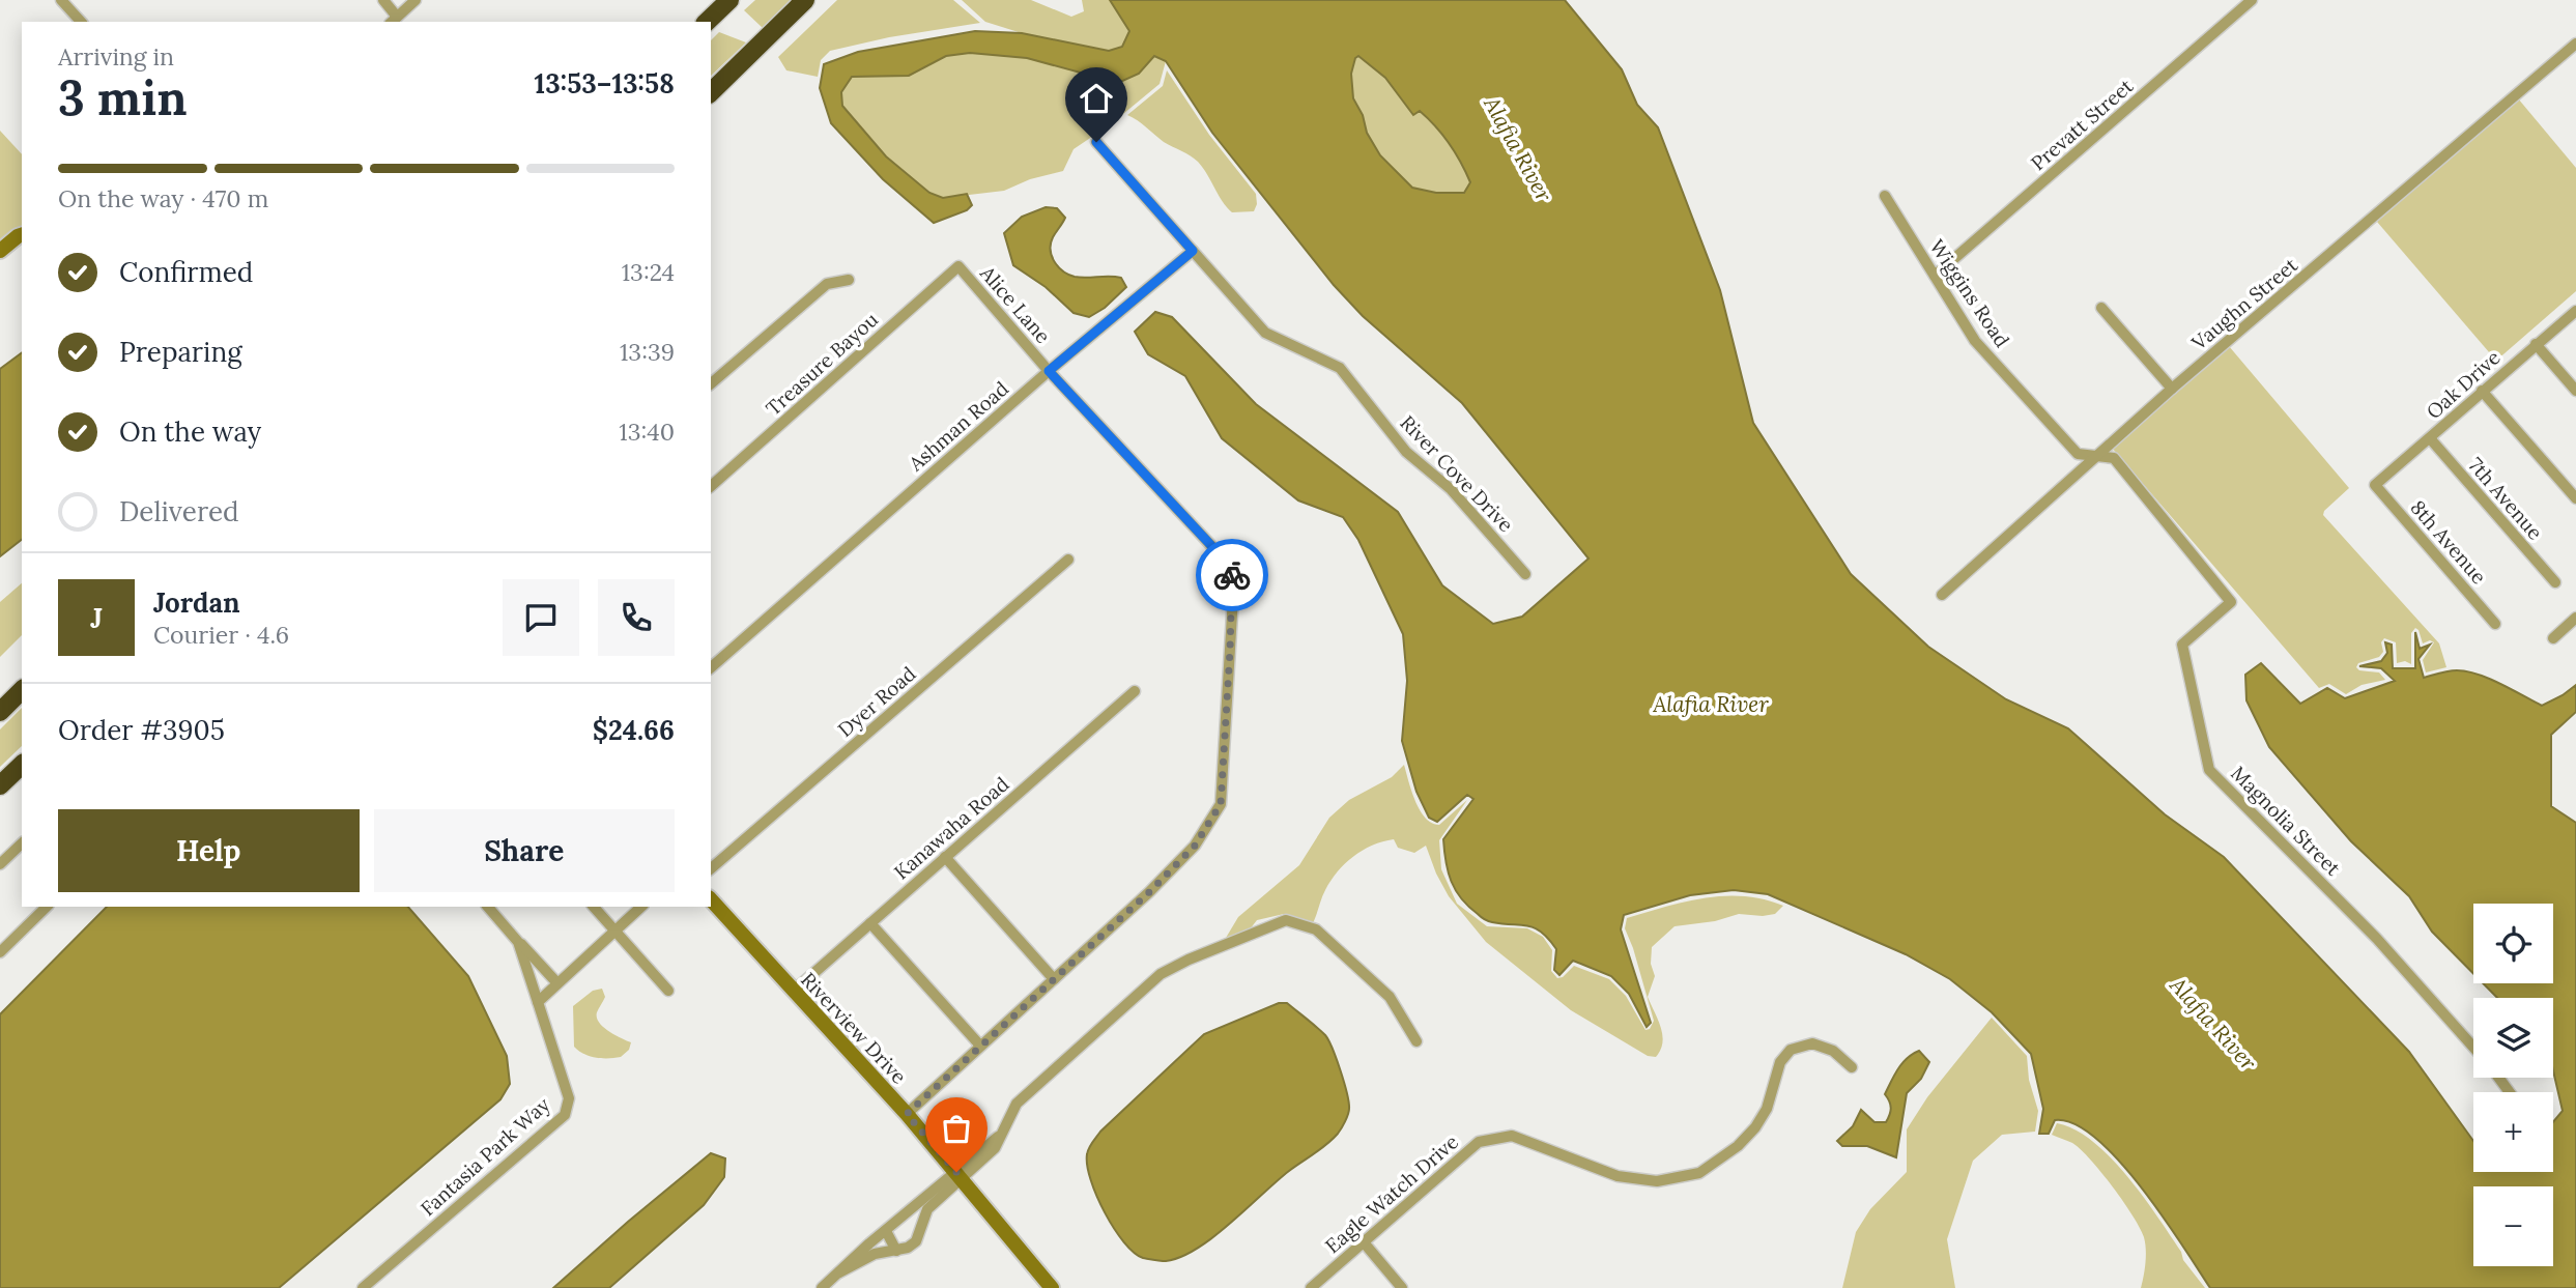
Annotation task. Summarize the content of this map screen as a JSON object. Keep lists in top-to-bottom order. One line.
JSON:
{"streets":{"street":["Prevatt Street","Wiggins Road","Vaughn Street","Alice Lane","Treasure Bayou","Oak Drive","Ashman Road","River Cove Drive","7th Avenue","8th Avenue","Dyer Road","Magnolia Street","Kanawaha Road","Riverview Drive","Fantasia Park Way","Eagle Watch Drive"]},"crossings":[["Prevatt Street","Wiggins Road"],["Wiggins Road","Vaughn Street"],["Wiggins Road","Magnolia Street"],["Vaughn Street","Magnolia Street"],["Alice Lane","Treasure Bayou"],["Alice Lane","Ashman Road"],["Alice Lane","Riverview Drive"],["Oak Drive","7th Avenue"],["Oak Drive","8th Avenue"],["Ashman Road","River Cove Drive"],["Kanawaha Road","Riverview Drive"]],"water":["Alafia River"],"page":{"heading":["3 min","Arriving in","13:53–13:58"],"panel":["Jordan","Courier · 4.6","Order #3905","$24.66"],"bar":"On the way · 470 m","list":[["Confirmed","13:24"],["Preparing","13:39"],["On the way","13:40"],"Delivered"],"round":"J","buttons":["Help","Share"],"map_buttons":["+","−"]}}
